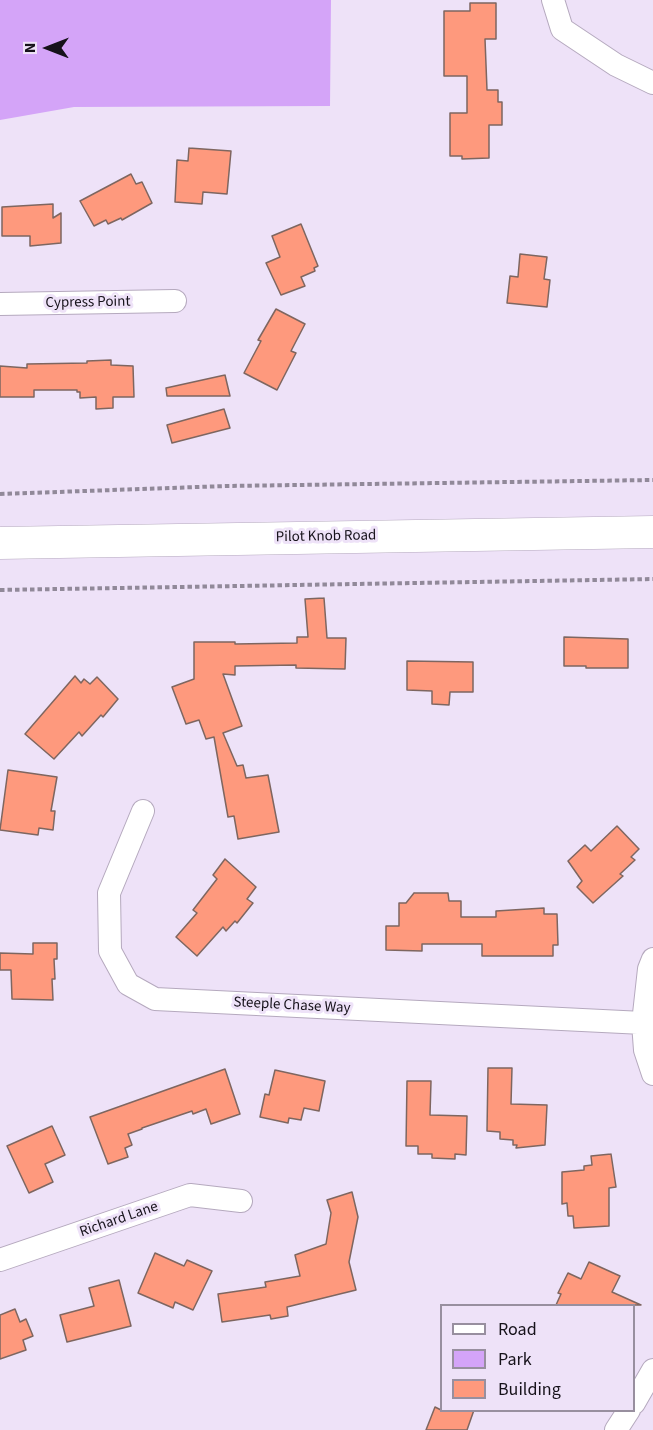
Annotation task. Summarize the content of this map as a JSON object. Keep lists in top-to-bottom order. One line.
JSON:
{"streets":{"main road":["Pilot Knob Road"],"street":["Cypress Point","Steeple Chase Way","Richard Lane"]},"legend":["Road","Park","Building"],"north":"left"}
